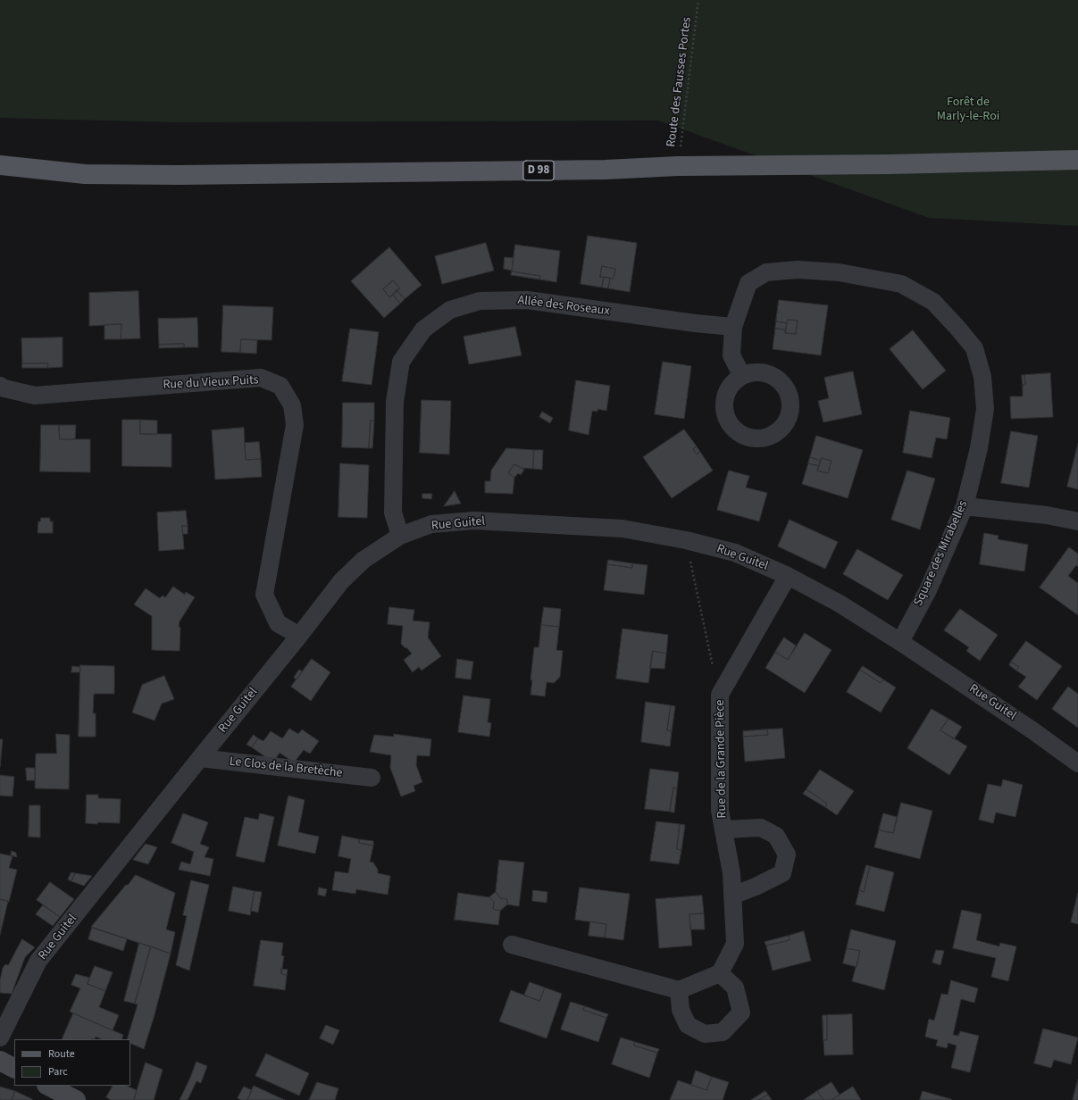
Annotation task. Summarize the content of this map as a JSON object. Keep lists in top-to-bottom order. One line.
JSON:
{"streets":{"main road":["D 98"],"street":["Allée des Roseaux","Rue du Vieux Puits","Rue Guitel","Square des Mirabelles","Rue de la Grande Pièce","Le Clos de la Bretèche"],"path":["Route des Fausses Portes"]},"crossings":[["Route des Fausses Portes","D 98"],["Allée des Roseaux","Rue Guitel"],["Allée des Roseaux","Square des Mirabelles"],["Rue du Vieux Puits","Rue Guitel"],["Rue Guitel","Square des Mirabelles"],["Rue Guitel","Rue de la Grande Pièce"],["Rue Guitel","Le Clos de la Bretèche"]],"parks":["Forêt de Marly-le-Roi"],"legend":["Route","Parc"]}
